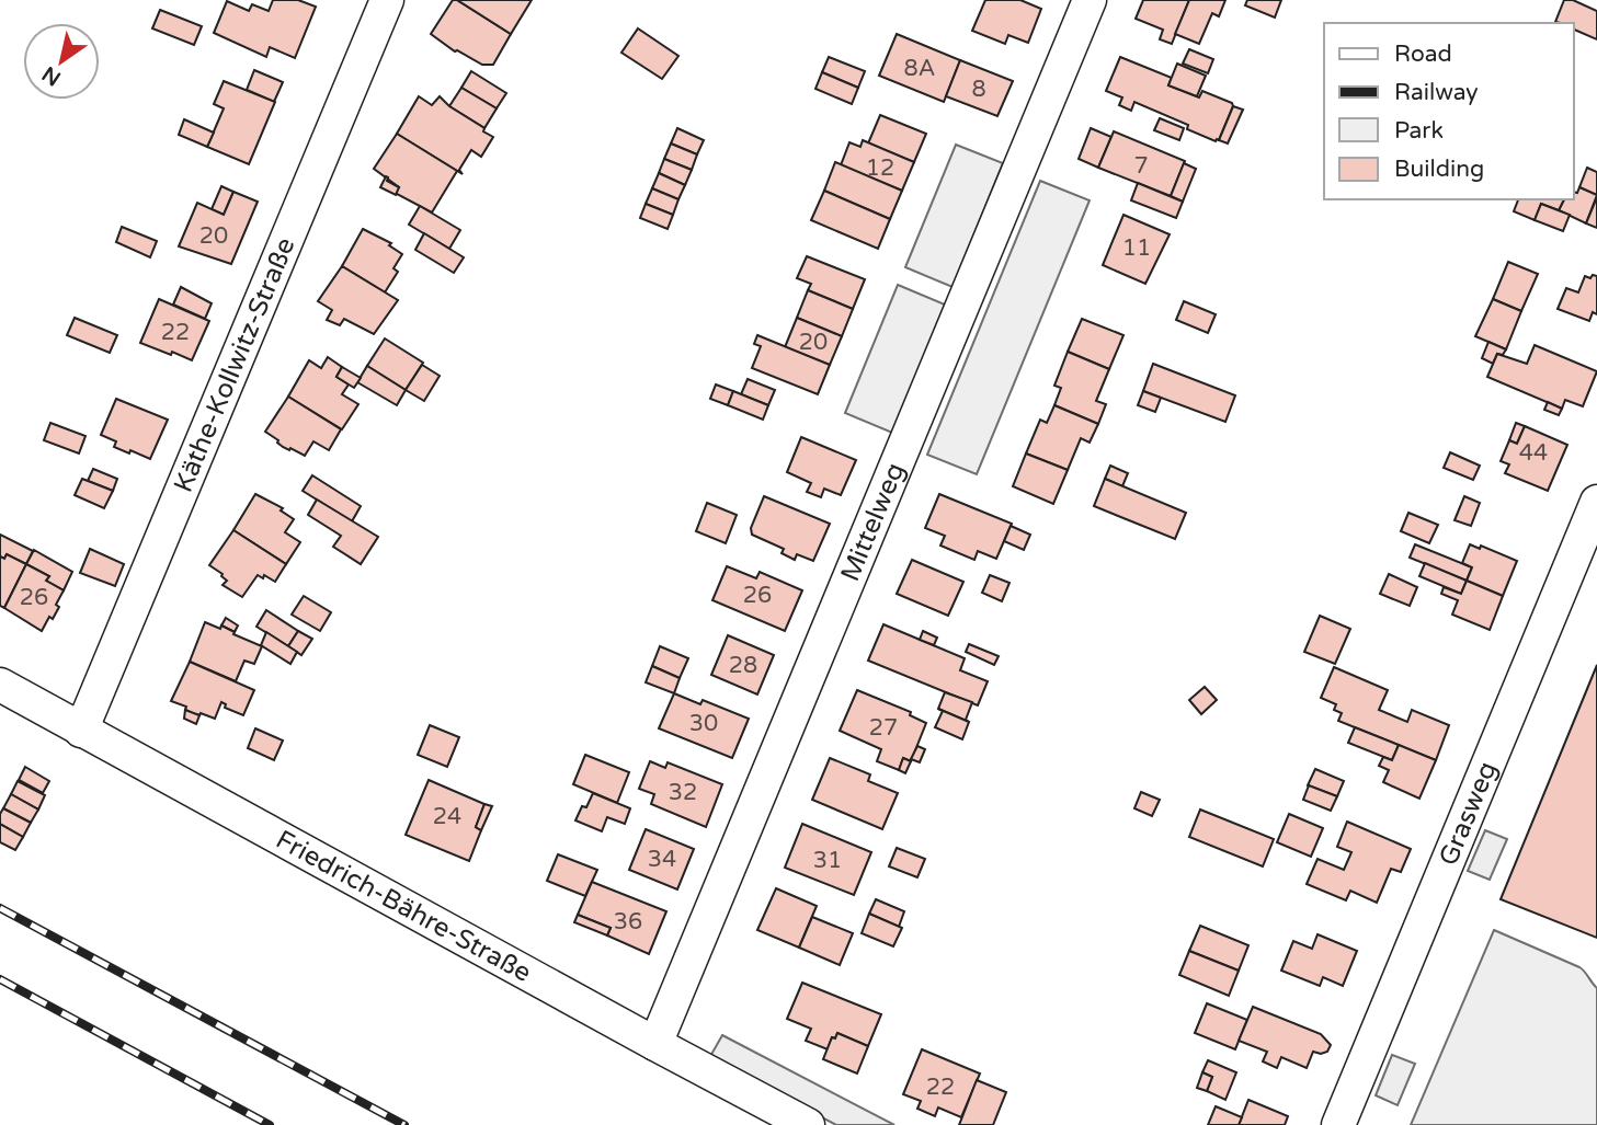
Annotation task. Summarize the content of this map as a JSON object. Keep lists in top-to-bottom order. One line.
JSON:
{"streets":{"street":["Käthe-Kollwitz-Straße","Mittelweg","Grasweg","Friedrich-Bähre-Straße"]},"crossings":[["Käthe-Kollwitz-Straße","Friedrich-Bähre-Straße"],["Mittelweg","Friedrich-Bähre-Straße"]],"house_numbers":["8A","8","7","12","20","11","22","20","44","26","26","28","30","27","32","24","34","31","36","22"],"legend":["Road","Railway","Park","Building"],"north":"bottom left"}
